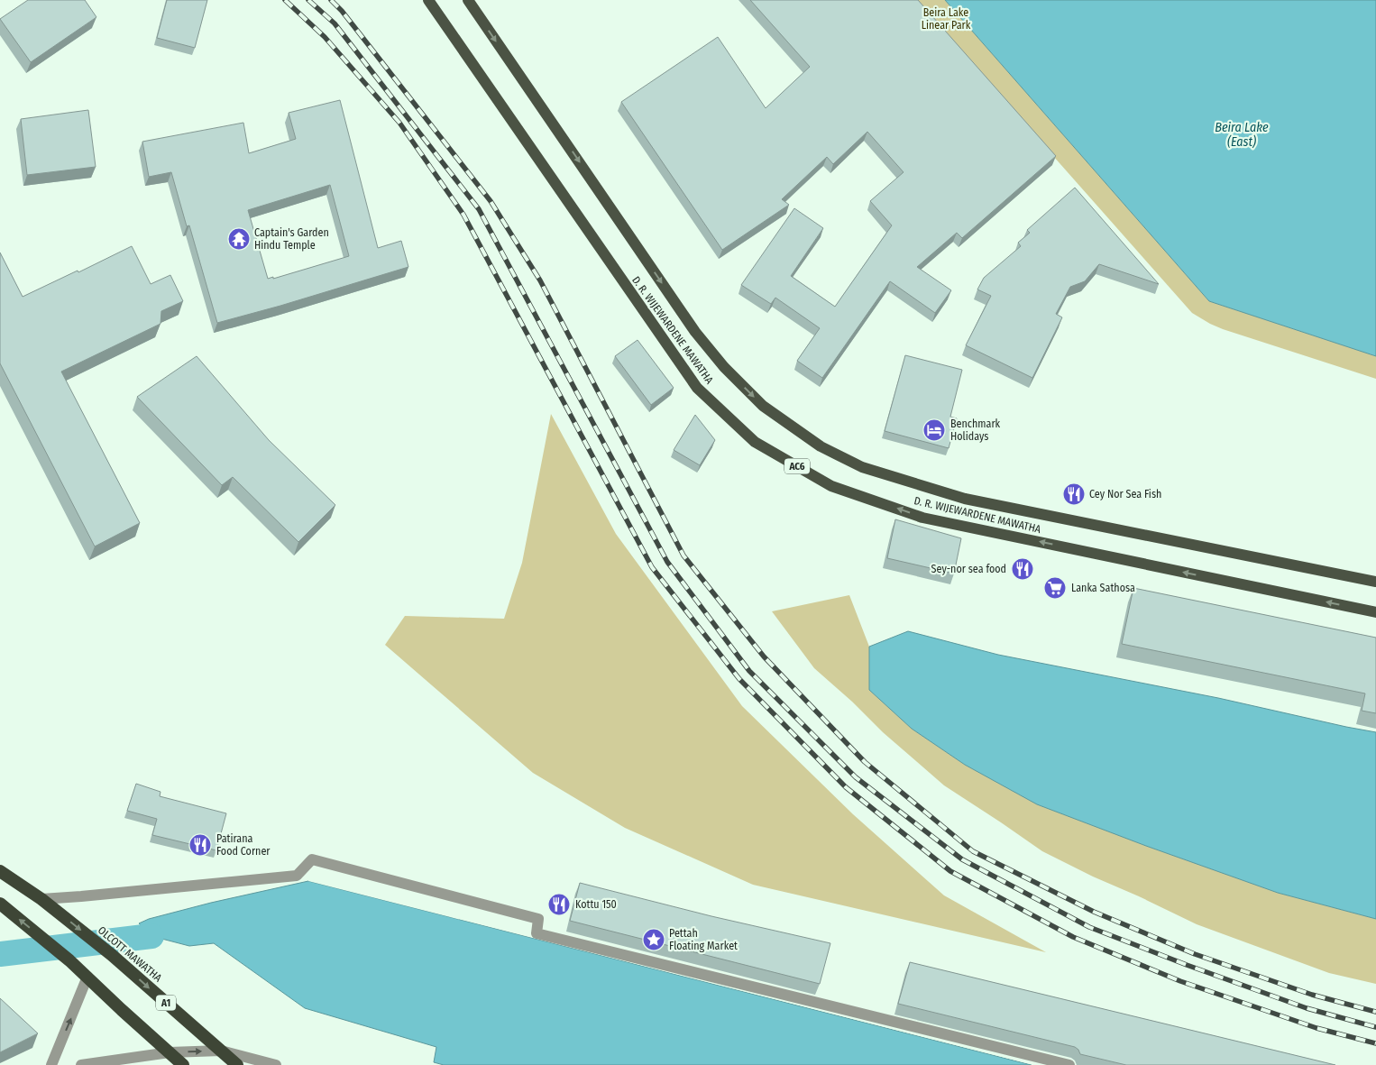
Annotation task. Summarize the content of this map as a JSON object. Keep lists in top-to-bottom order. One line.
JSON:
{"streets":{"highway":["OLCOTT MAWATHA","A1"],"main road":["D. R. WIJEWARDENE MAWATHA","AC6"]},"water":["Beira Lake (East)"],"parks":["Beira Lake Linear Park"],"places":{"temple":["Captain's Garden Hindu Temple"],"hotel":["Benchmark Holidays"],"restaurant":["Cey Nor Sea Fish","Sey-nor sea food","Patirana Food Corner","Kottu 150"],"supermarket":["Lanka Sathosa"],"place":["Pettah Floating Market"]}}
